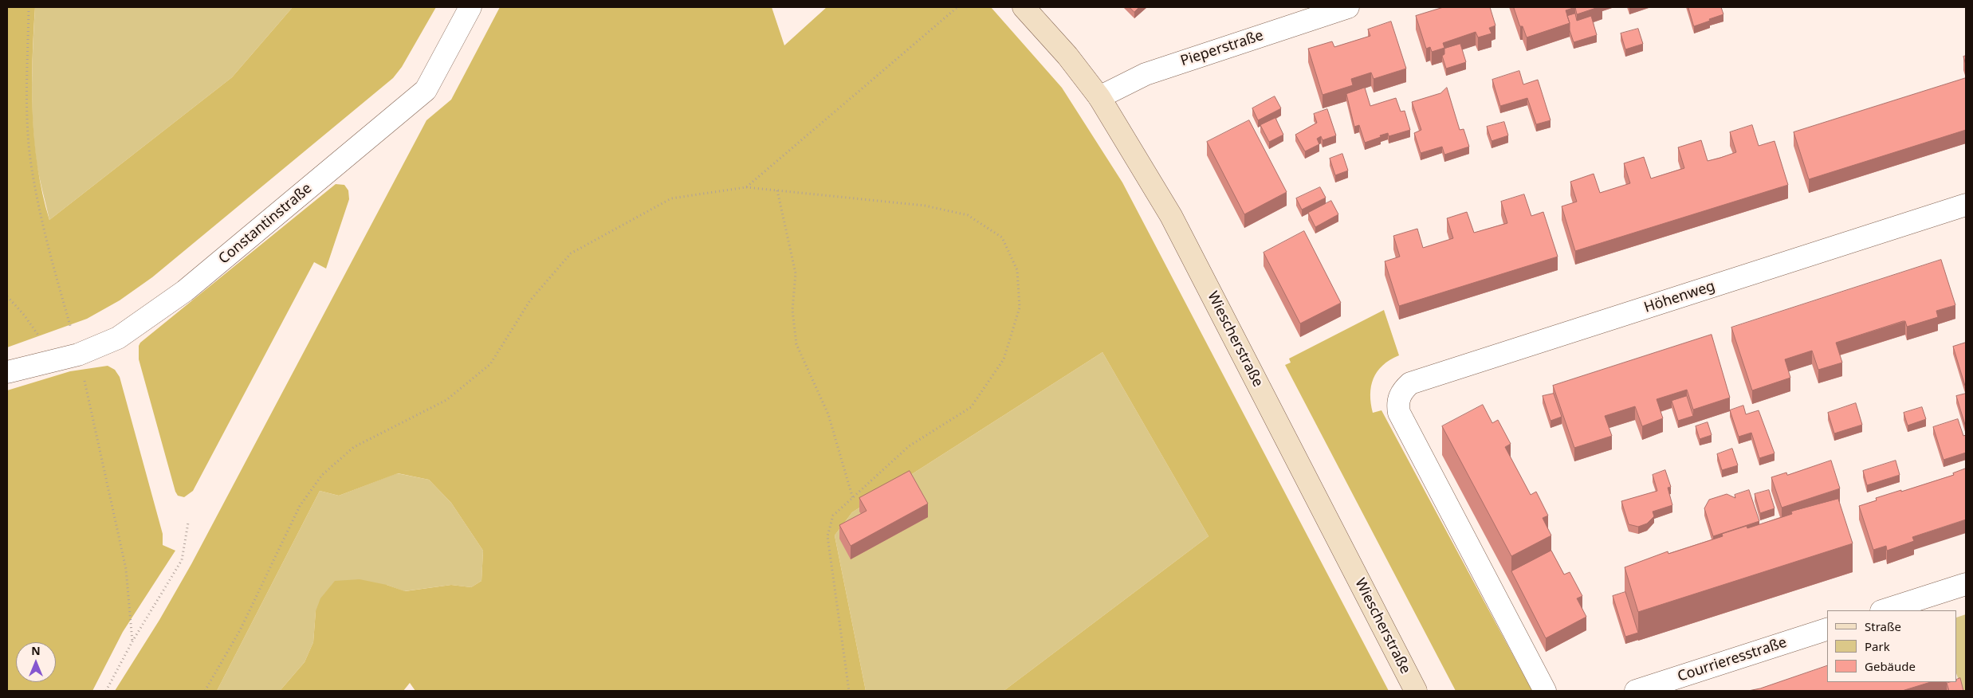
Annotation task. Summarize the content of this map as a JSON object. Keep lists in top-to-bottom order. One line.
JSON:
{"streets":{"main road":["Wiescherstraße"],"street":["Pieperstraße","Constantinstraße","Höhenweg","Courrieresstraße"]},"crossings":[["Pieperstraße","Wiescherstraße"]],"legend":["Straße","Park","Gebäude"],"north":"top"}
